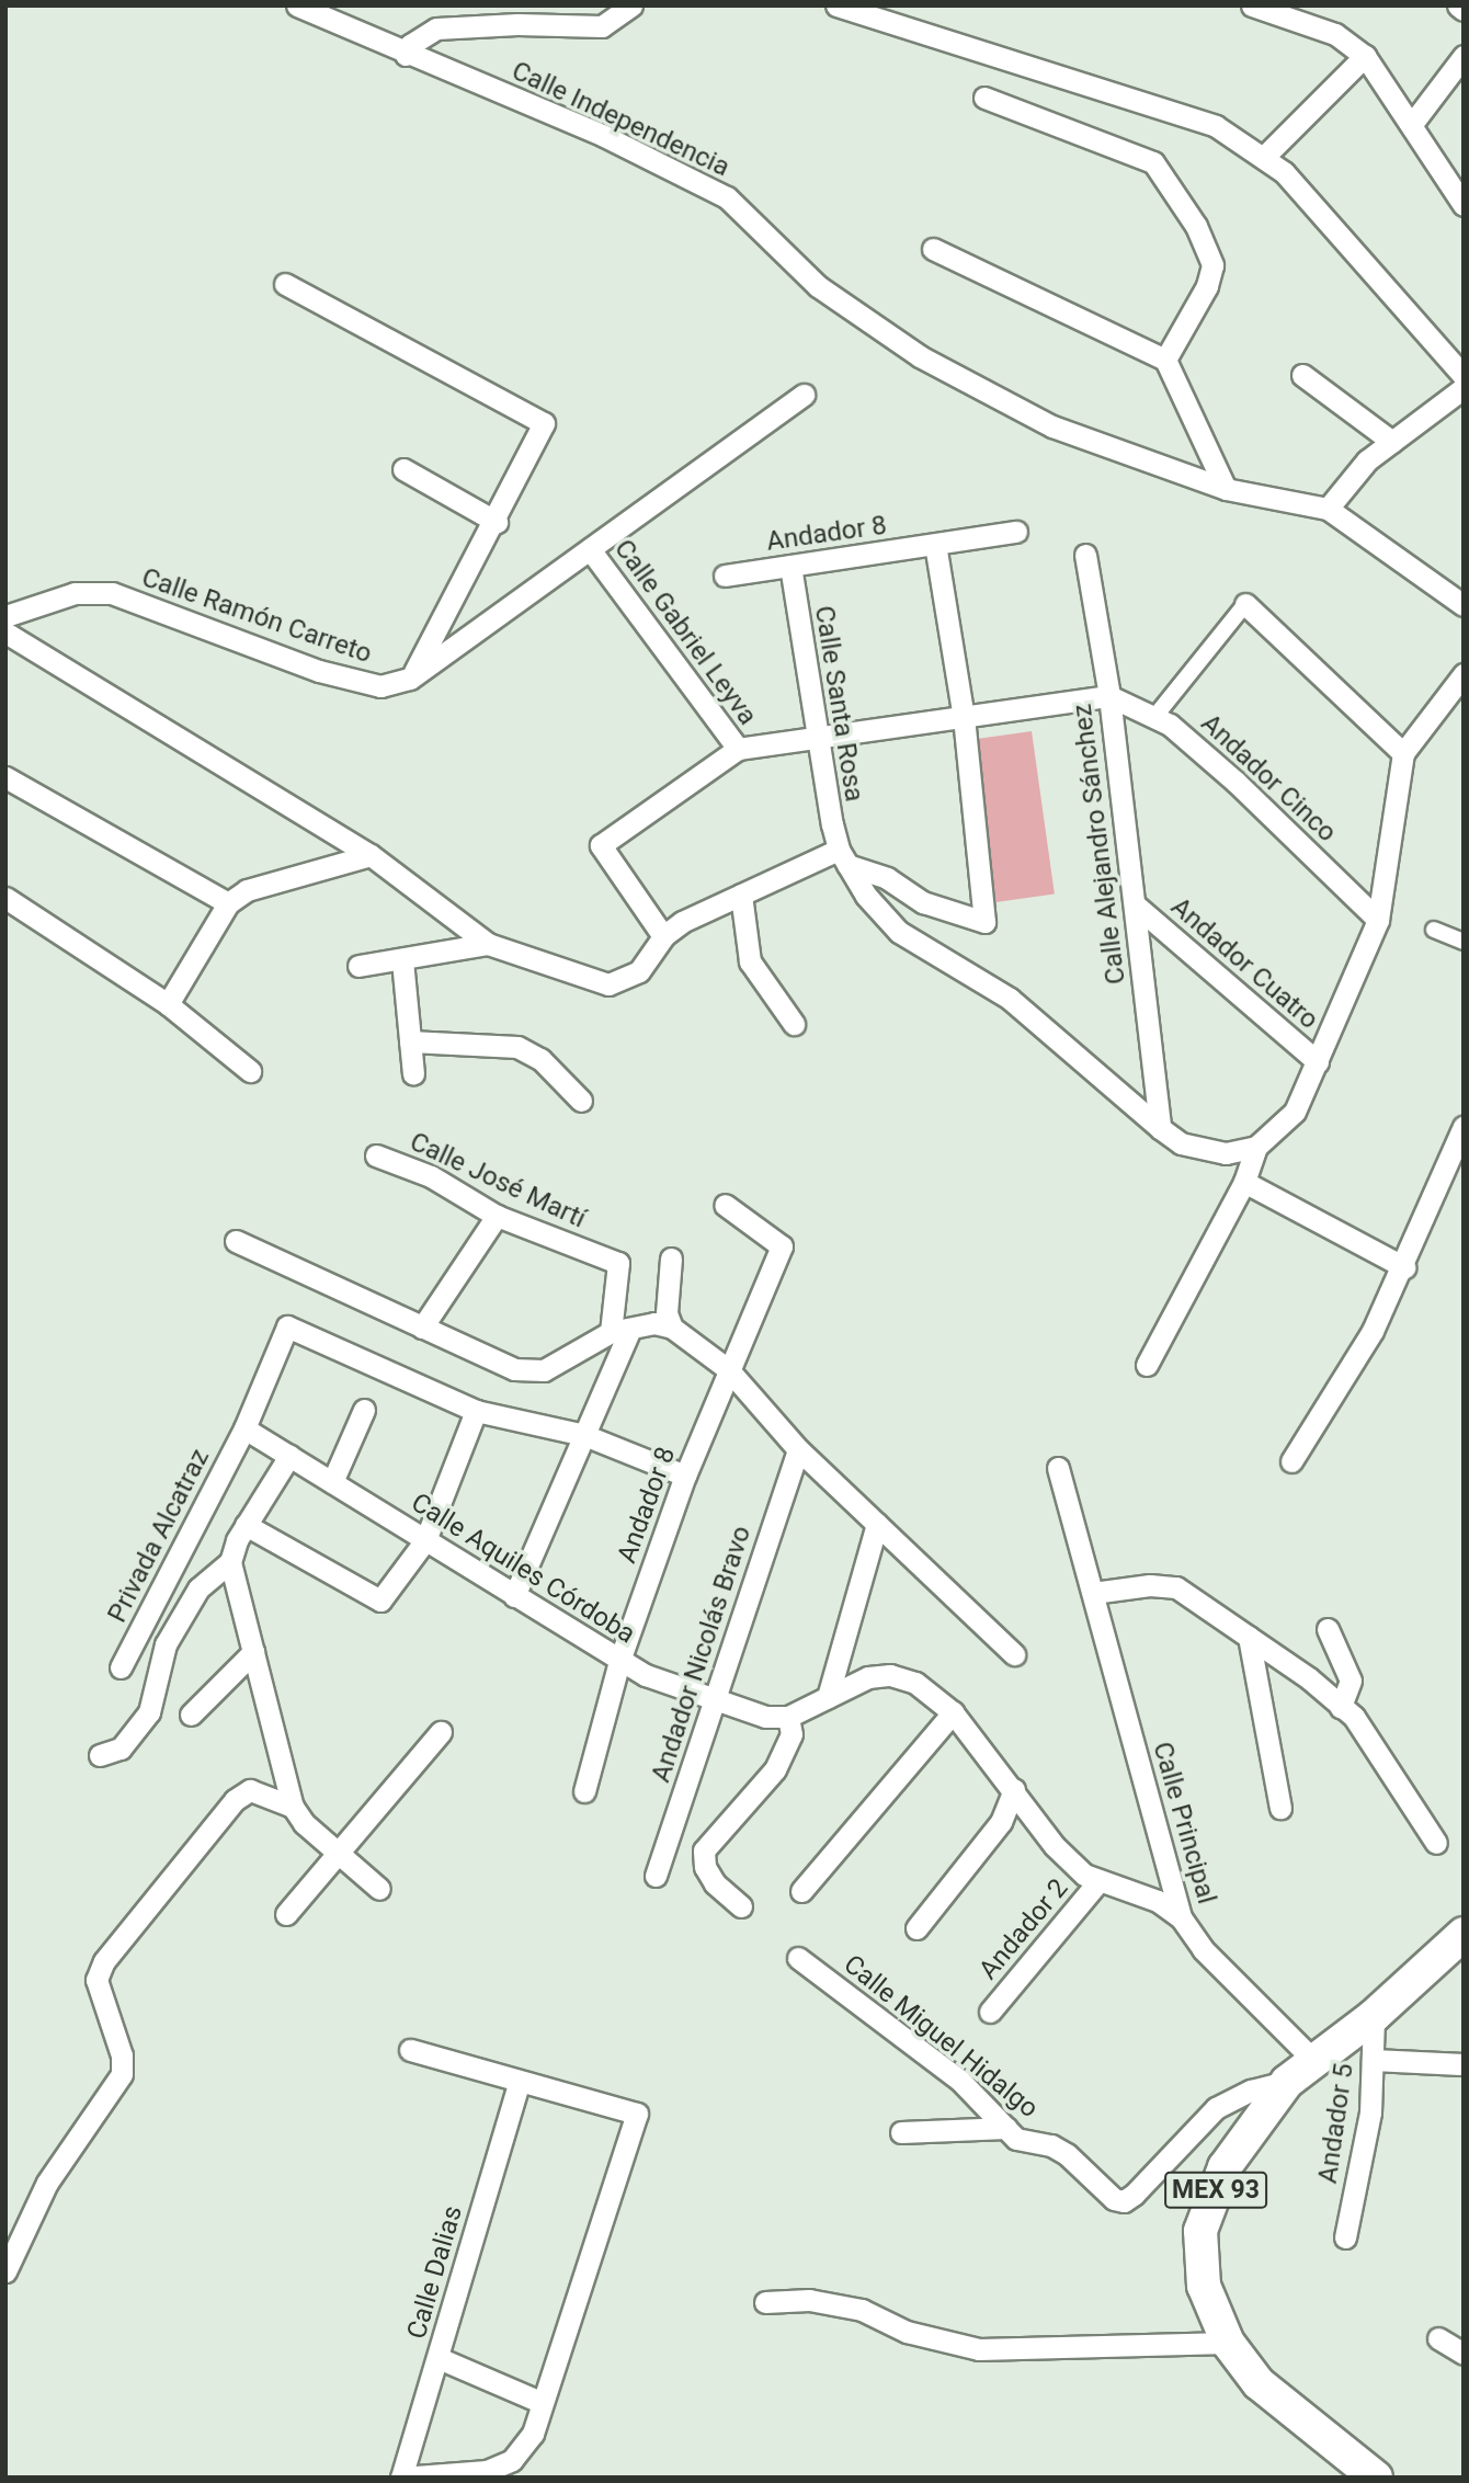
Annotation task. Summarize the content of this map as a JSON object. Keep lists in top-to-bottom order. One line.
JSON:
{"streets":{"main road":["MEX 93"],"street":["Calle Independencia","Andador 8","Calle Ramón Carreto","Calle Gabriel Leyva","Calle Santa Rosa","Andador Cinco","Calle Alejandro Sánchez","Andador Cuatro","Calle José Martí","Privada Alcatraz","Calle Aquiles Córdoba","Andador Nicolás Bravo","Calle Principal","Andador 2","Calle Miguel Hidalgo","Andador 5","Calle Dalias"]},"crossings":[["Andador 8","Calle Santa Rosa"],["Andador 8","Calle Aquiles Córdoba"],["Calle Ramón Carreto","Calle Gabriel Leyva"],["Andador Cinco","Calle Alejandro Sánchez"],["Calle Alejandro Sánchez","Andador Cuatro"],["Privada Alcatraz","Calle Aquiles Córdoba"],["Calle Aquiles Córdoba","Andador Nicolás Bravo"],["Calle Principal","MEX 93"],["Calle Miguel Hidalgo","MEX 93"],["Andador 5","MEX 93"]]}
